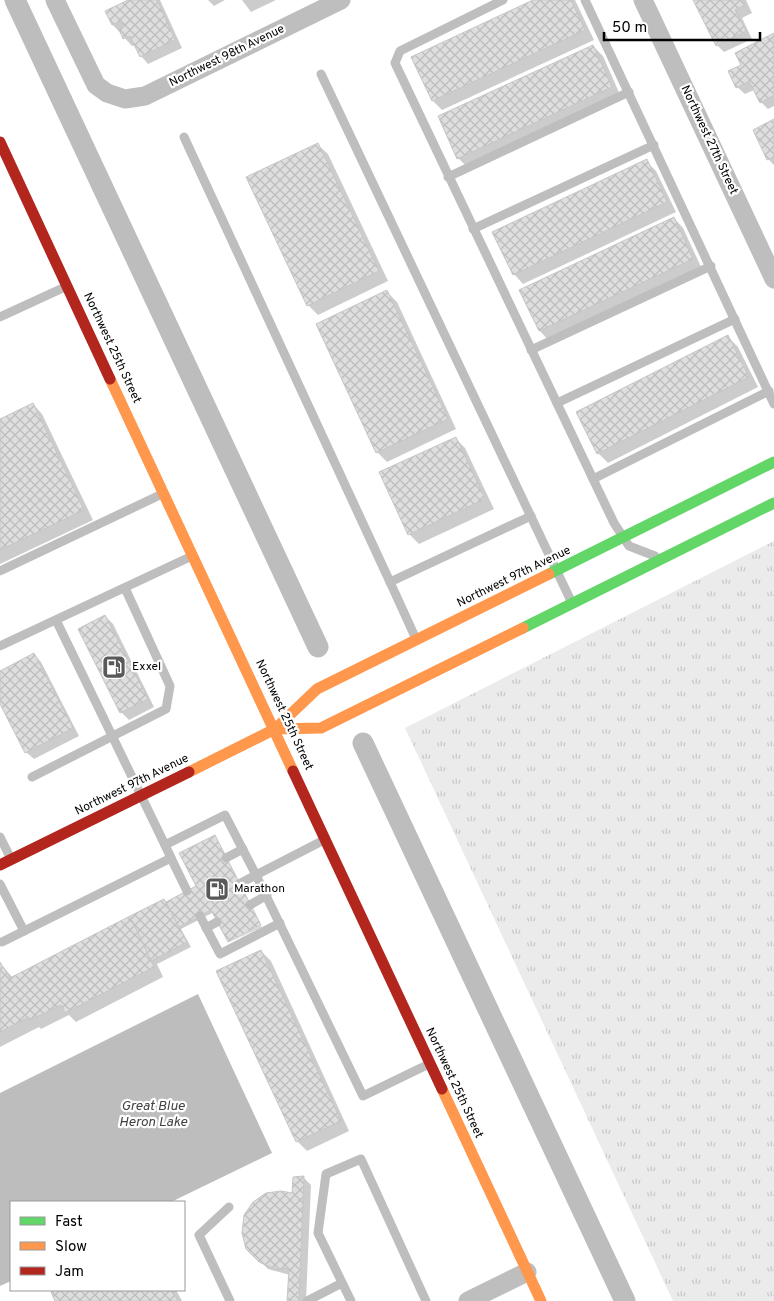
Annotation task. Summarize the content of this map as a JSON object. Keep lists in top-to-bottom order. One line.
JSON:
{"streets":{"street":["Northwest 98th Avenue","Northwest 27th Street","Northwest 25th Street","Northwest 97th Avenue"]},"crossings":[["Northwest 25th Street","Northwest 97th Avenue"]],"water":["Great Blue Heron Lake"],"places":{"fuel station":["Exxel","Marathon"]},"legend":["Fast","Slow","Jam"],"scale_bar":"50 m"}
